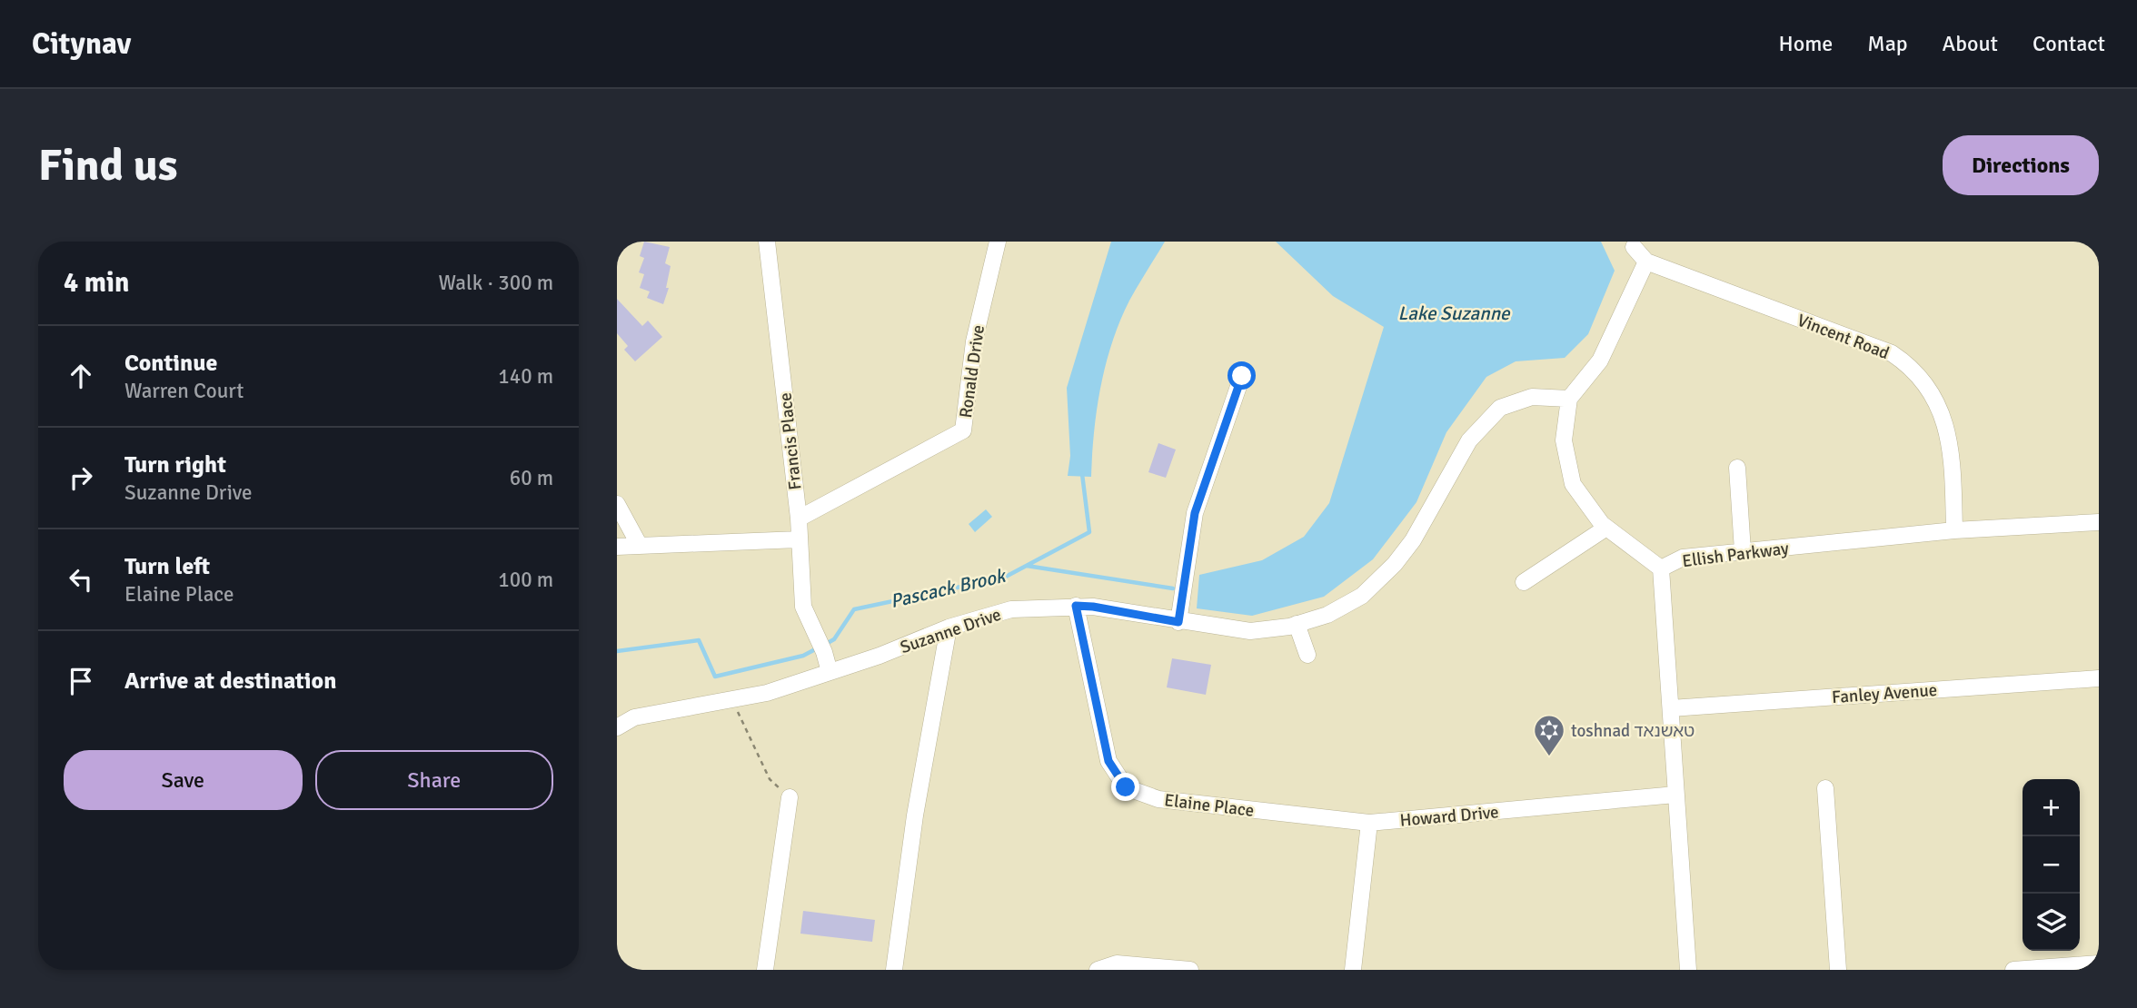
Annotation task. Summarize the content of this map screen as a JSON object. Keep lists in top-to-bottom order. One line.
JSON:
{"streets":{"street":["Vincent Road","Ronald Drive","Francis Place","Ellish Parkway","Suzanne Drive","Fanley Avenue","Elaine Place","Howard Drive"]},"crossings":[["Vincent Road","Ellish Parkway"],["Ronald Drive","Francis Place"],["Francis Place","Suzanne Drive"],["Ellish Parkway","Fanley Avenue"],["Ellish Parkway","Howard Drive"],["Suzanne Drive","Elaine Place"],["Elaine Place","Howard Drive"]],"water":["Lake Suzanne","Pascack Brook"],"places":{"synagogue":["toshnad טאשנאד"]},"page":{"header":"Citynav","nav":["Home","Map","About","Contact"],"buttons":["Directions",["Save","Share"]],"title":"Find us","heading":["4 min","Walk · 300 m"],"list":[["Continue","Warren Court","140 m"],["Turn right","Suzanne Drive","60 m"],["Turn left","Elaine Place","100 m"],"Arrive at destination"],"map_buttons":["+","−"]}}
